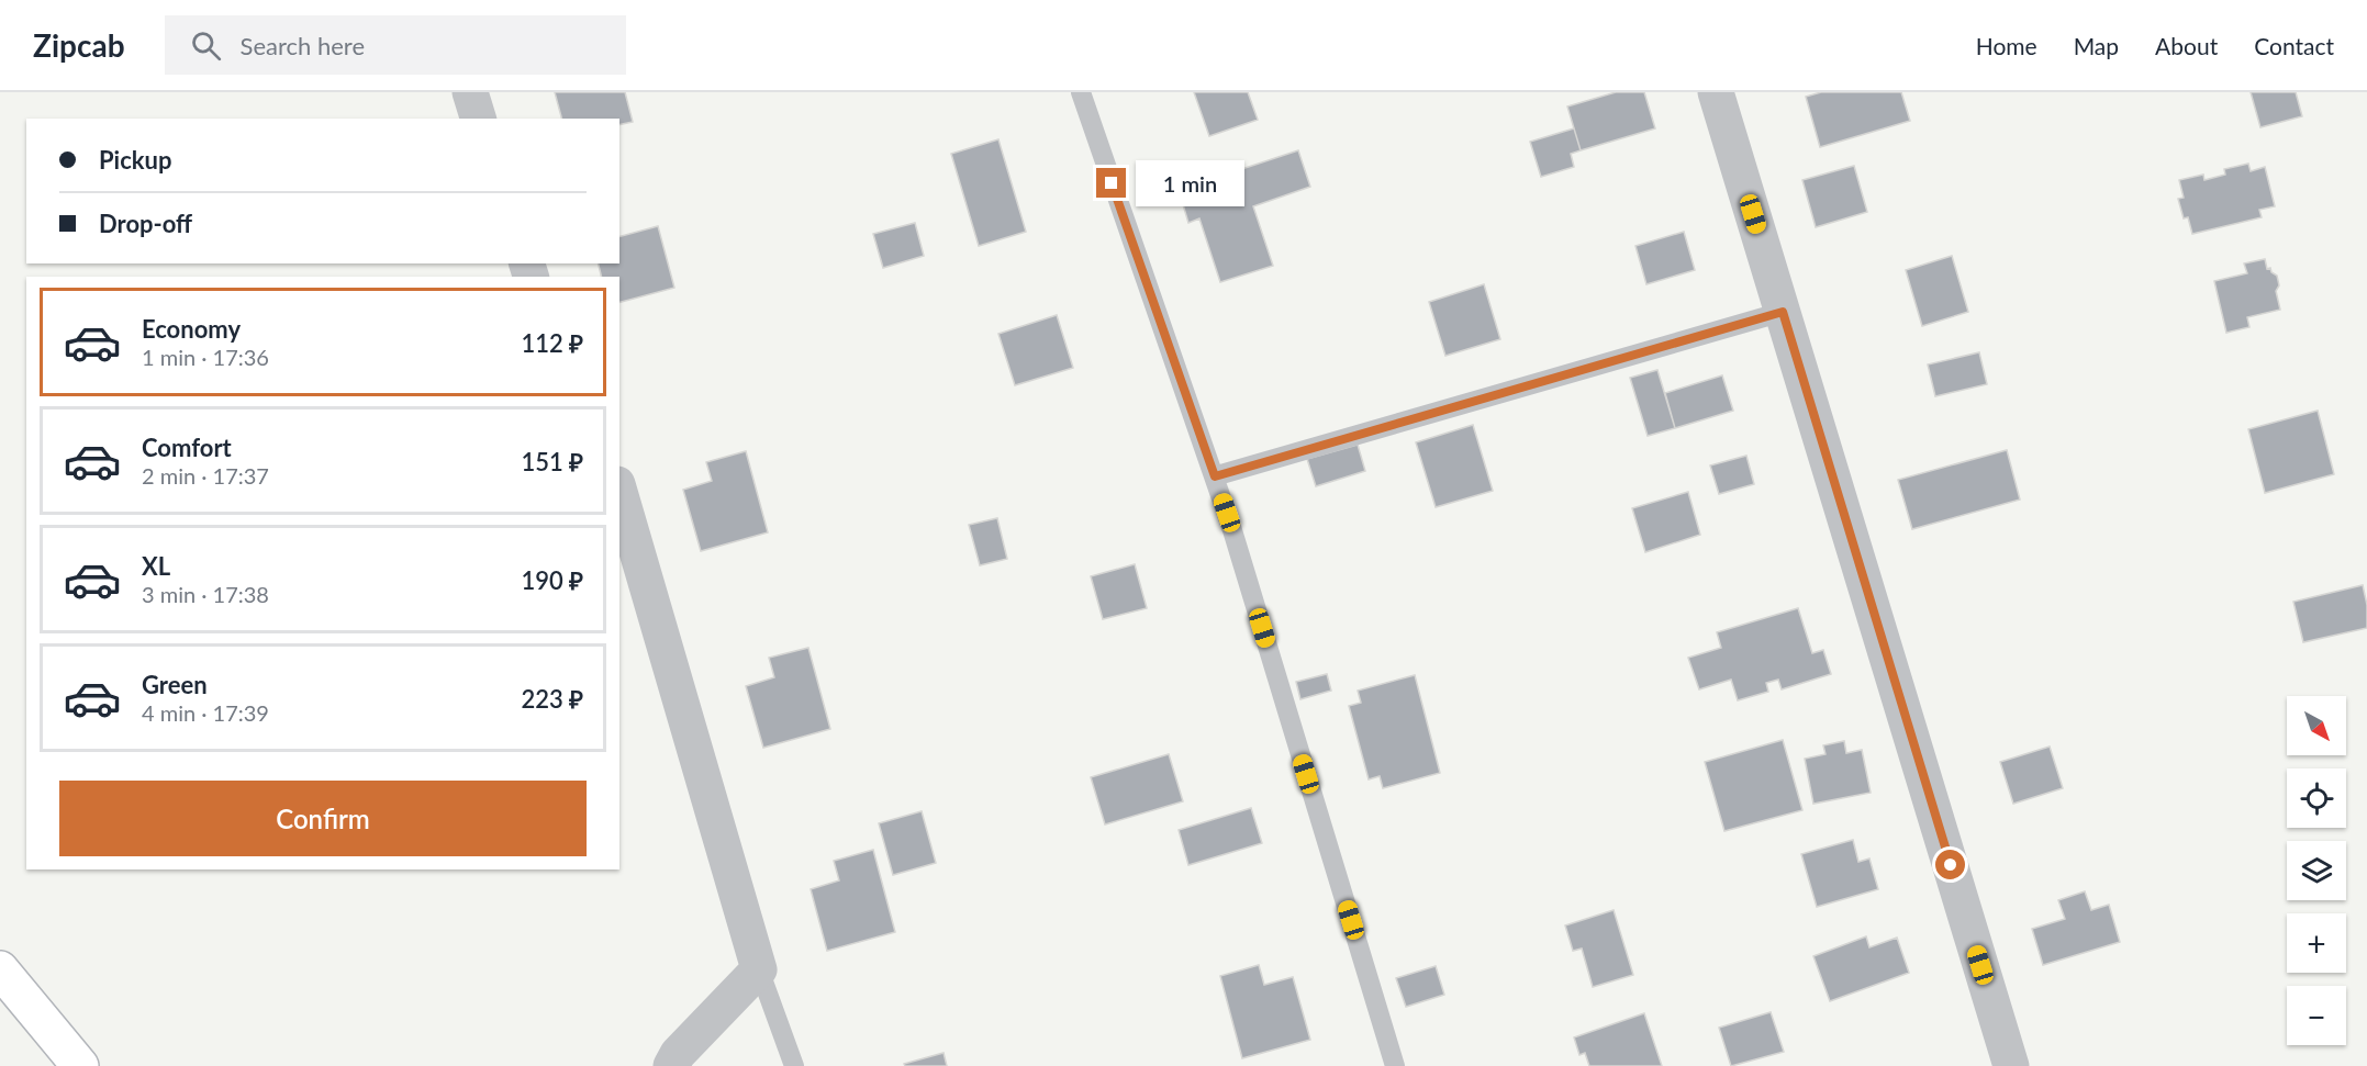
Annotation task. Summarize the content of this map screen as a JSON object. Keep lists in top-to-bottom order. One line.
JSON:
{"north":"bottom right","page":{"header":"Zipcab","search":"Search here","nav":["Home","Map","About","Contact"],"banner":["Pickup","Drop-off"],"bubble":"1 min","list":[{"name":"Economy","note":"1 min · 17:36","value":"112 ₽"},{"name":"Comfort","note":"2 min · 17:37","value":"151 ₽"},{"name":"XL","note":"3 min · 17:38","value":"190 ₽"},{"name":"Green","note":"4 min · 17:39","value":"223 ₽"}],"map_buttons":["+","−"],"buttons":"Confirm"}}
